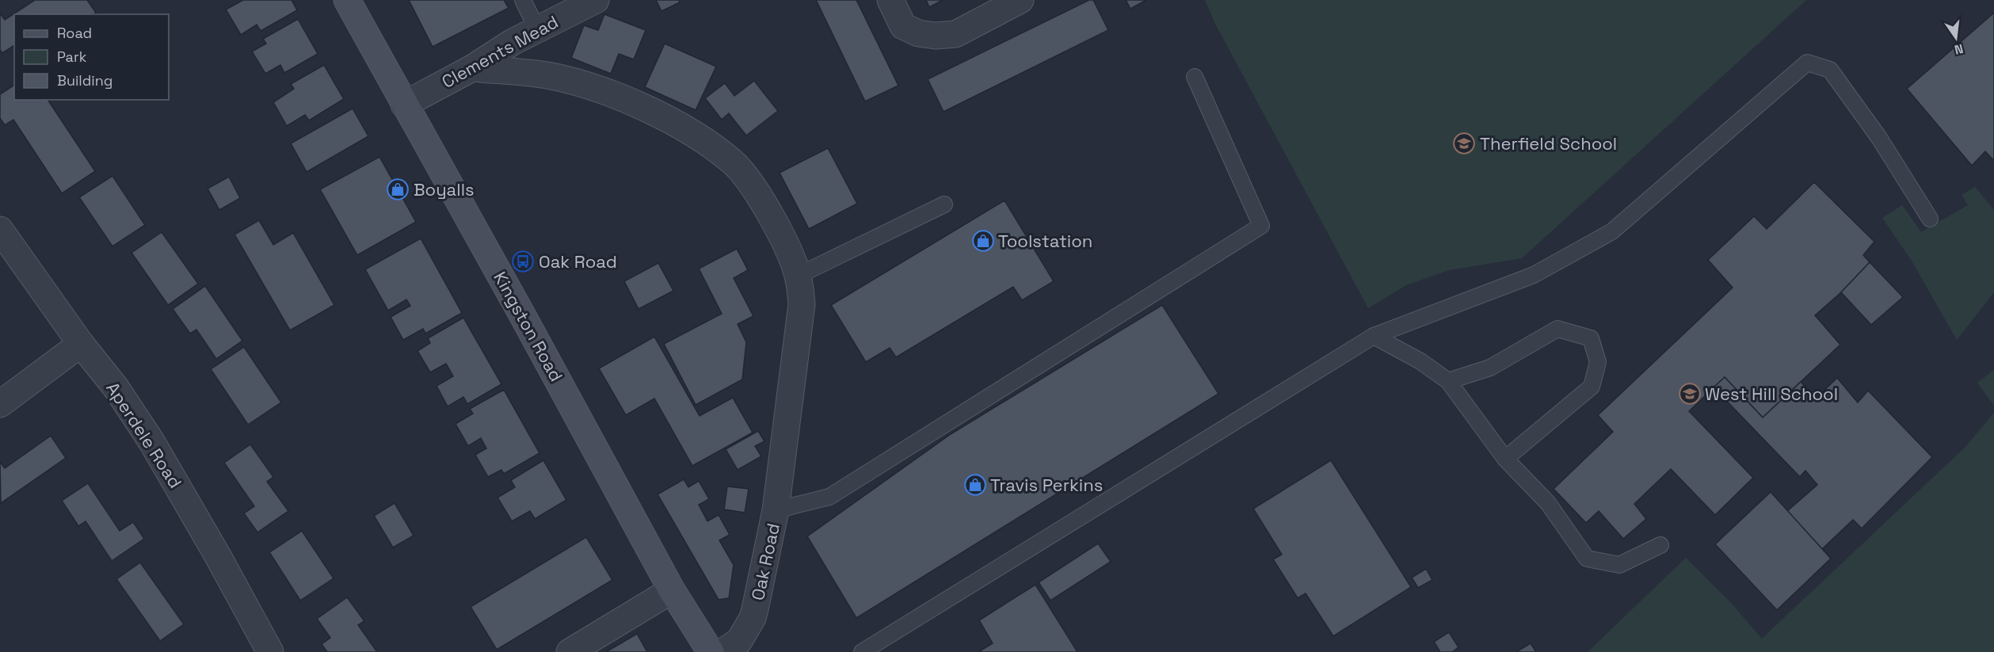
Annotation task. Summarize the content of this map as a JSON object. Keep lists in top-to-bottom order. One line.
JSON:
{"streets":{"main road":["Kingston Road"],"street":["Clements Mead","Aperdele Road","Oak Road"]},"crossings":[["Clements Mead","Kingston Road"],["Clements Mead","Oak Road"]],"places":{"school or university":["Therfield School","West Hill School"],"shop":["Boyalls","Toolstation","Travis Perkins"],"bus stop":["Oak Road"]},"legend":["Road","Park","Building"],"north":"bottom"}
